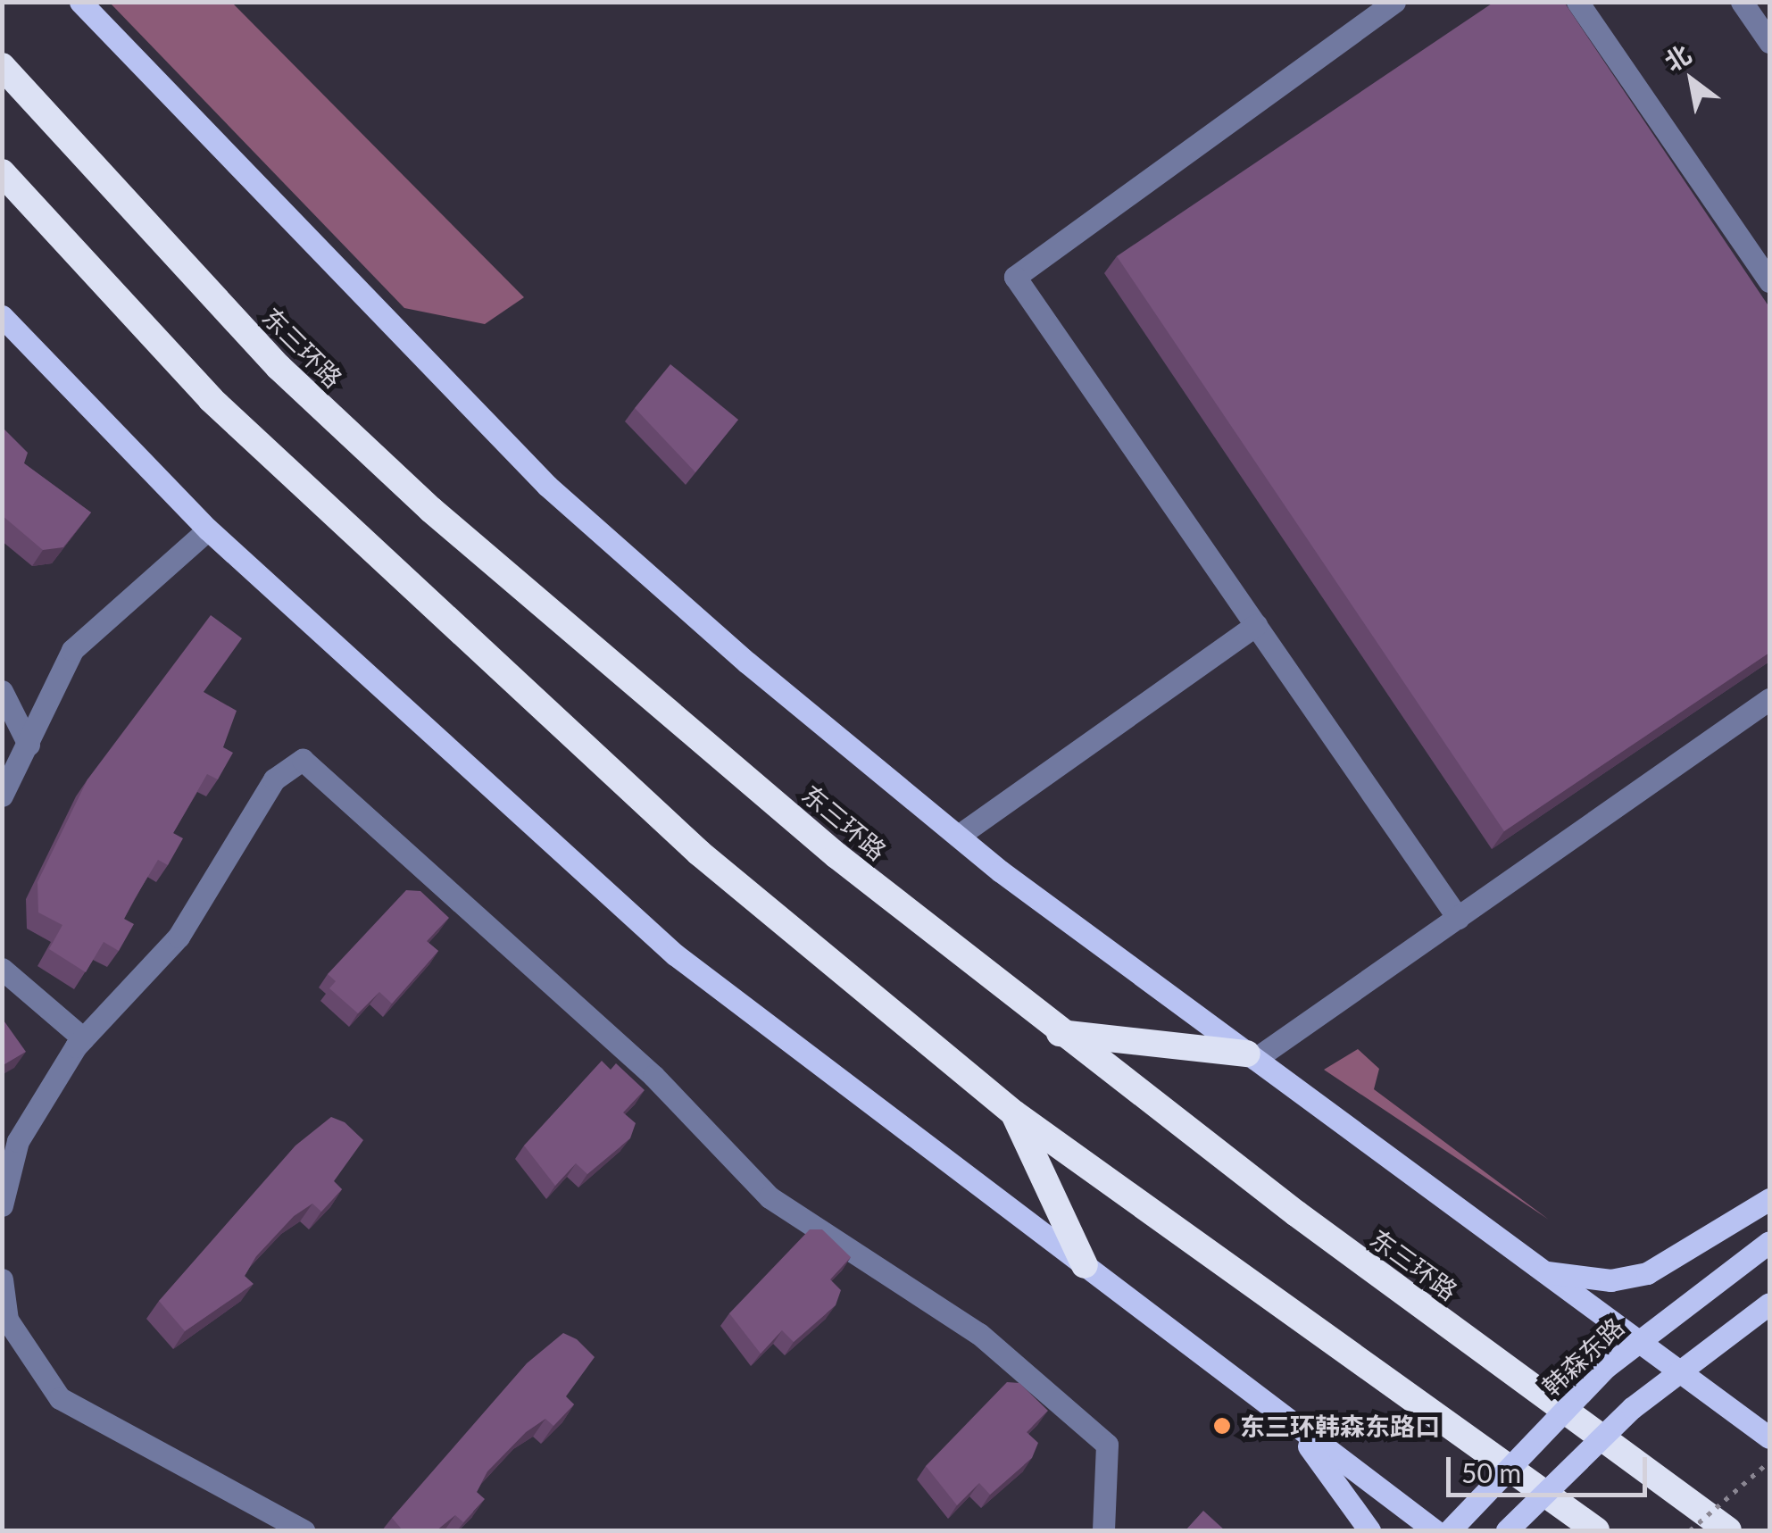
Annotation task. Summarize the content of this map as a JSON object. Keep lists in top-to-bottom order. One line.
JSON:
{"streets":{"highway":["东三环路"],"main road":["韩森东路"]},"places":["东三环韩森东路口"],"scale_bar":"50 m","north":"top left"}
